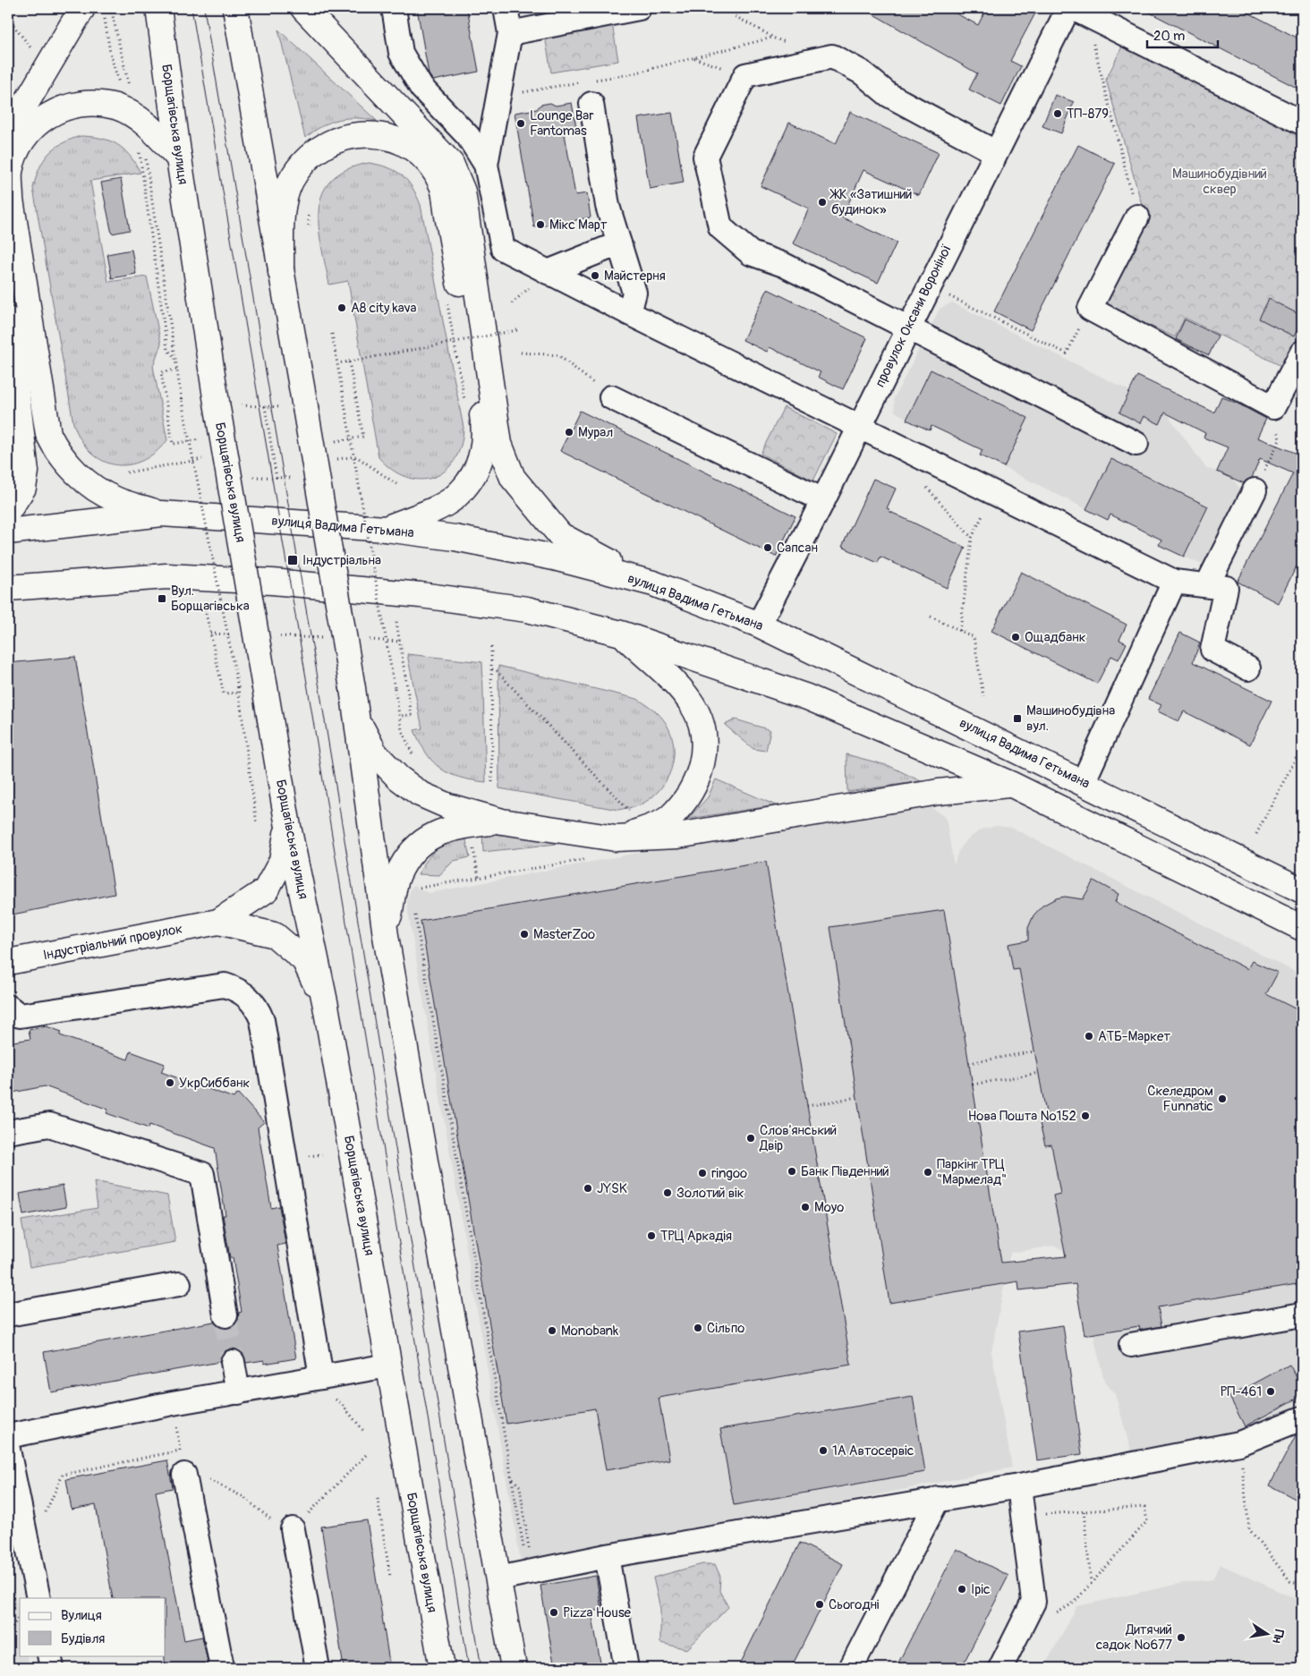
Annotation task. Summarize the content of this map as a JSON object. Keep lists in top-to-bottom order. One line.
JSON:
{"streets":{"main road":["Борщагівська вулиця","вулиця Вадима Гетьмана","Індустріальний провулок"],"street":["провулок Оксани Вороніної"]},"crossings":[["Борщагівська вулиця","Індустріальний провулок"],["провулок Оксани Вороніної","вулиця Вадима Гетьмана"]],"parks":["Машинобудівний сквер"],"places":{"other":["ТП-879","Lounge Bar Fantomas","ЖК «Затишний будинок»","Мікс Март","Майстерня","A8 city kava","Мурал","Сапсан","Ощадбанк","MasterZoo","АТБ-Маркет","УкрСиббанк","Скеледром Funnatic","Нова Пошта №152","Слов'янський Двір","Банк Південний","Паркінг ТРЦ \"Мармелад\"","ringoo","JYSK","Золотий вік","Moyo","ТРЦ Аркадія","Сільпо","Monobank","РП-461","1А Автосервіс","Іріс","Сьогодні","Pizza House","Дитячий садок №677"],"transit":["Індустріальна","Вул. Борщагівська","Машинобудівна вул."]},"legend":["Вулиця","Будівля"],"scale_bar":"20 m","north":"right"}
